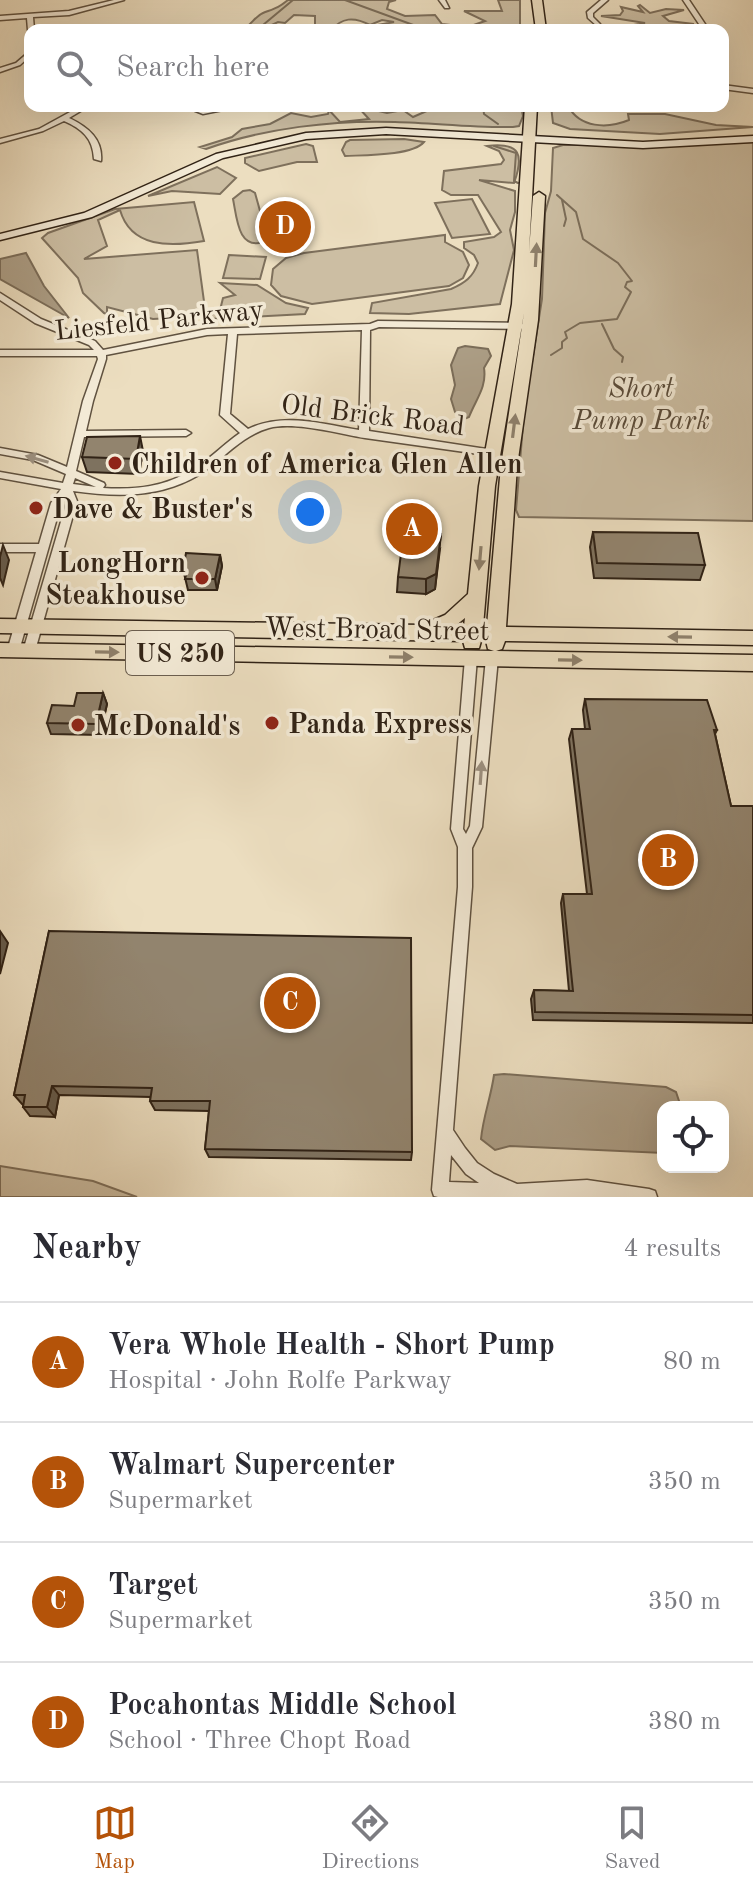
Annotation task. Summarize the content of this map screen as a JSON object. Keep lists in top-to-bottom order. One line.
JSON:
{"streets":{"main road":["West Broad Street","US 250"],"street":["Liesfeld Parkway","Old Brick Road"]},"parks":["Short Pump Park"],"places":["Children of America Glen Allen","Dave & Buster's","LongHorn Steakhouse","Panda Express","McDonald's"],"page":{"search":"Search here","pins":["D","A","B","C"],"heading":["Nearby","4 results"],"list":[{"mark":"A","name":"Vera Whole Health - Short Pump","note":"Hospital · John Rolfe Parkway","value":"80 m"},{"mark":"B","name":"Walmart Supercenter","note":"Supermarket","value":"350 m"},{"mark":"C","name":"Target","note":"Supermarket","value":"350 m"},{"mark":"D","name":"Pocahontas Middle School","note":"School · Three Chopt Road","value":"380 m"}],"nav":["Map","Directions","Saved"]}}
